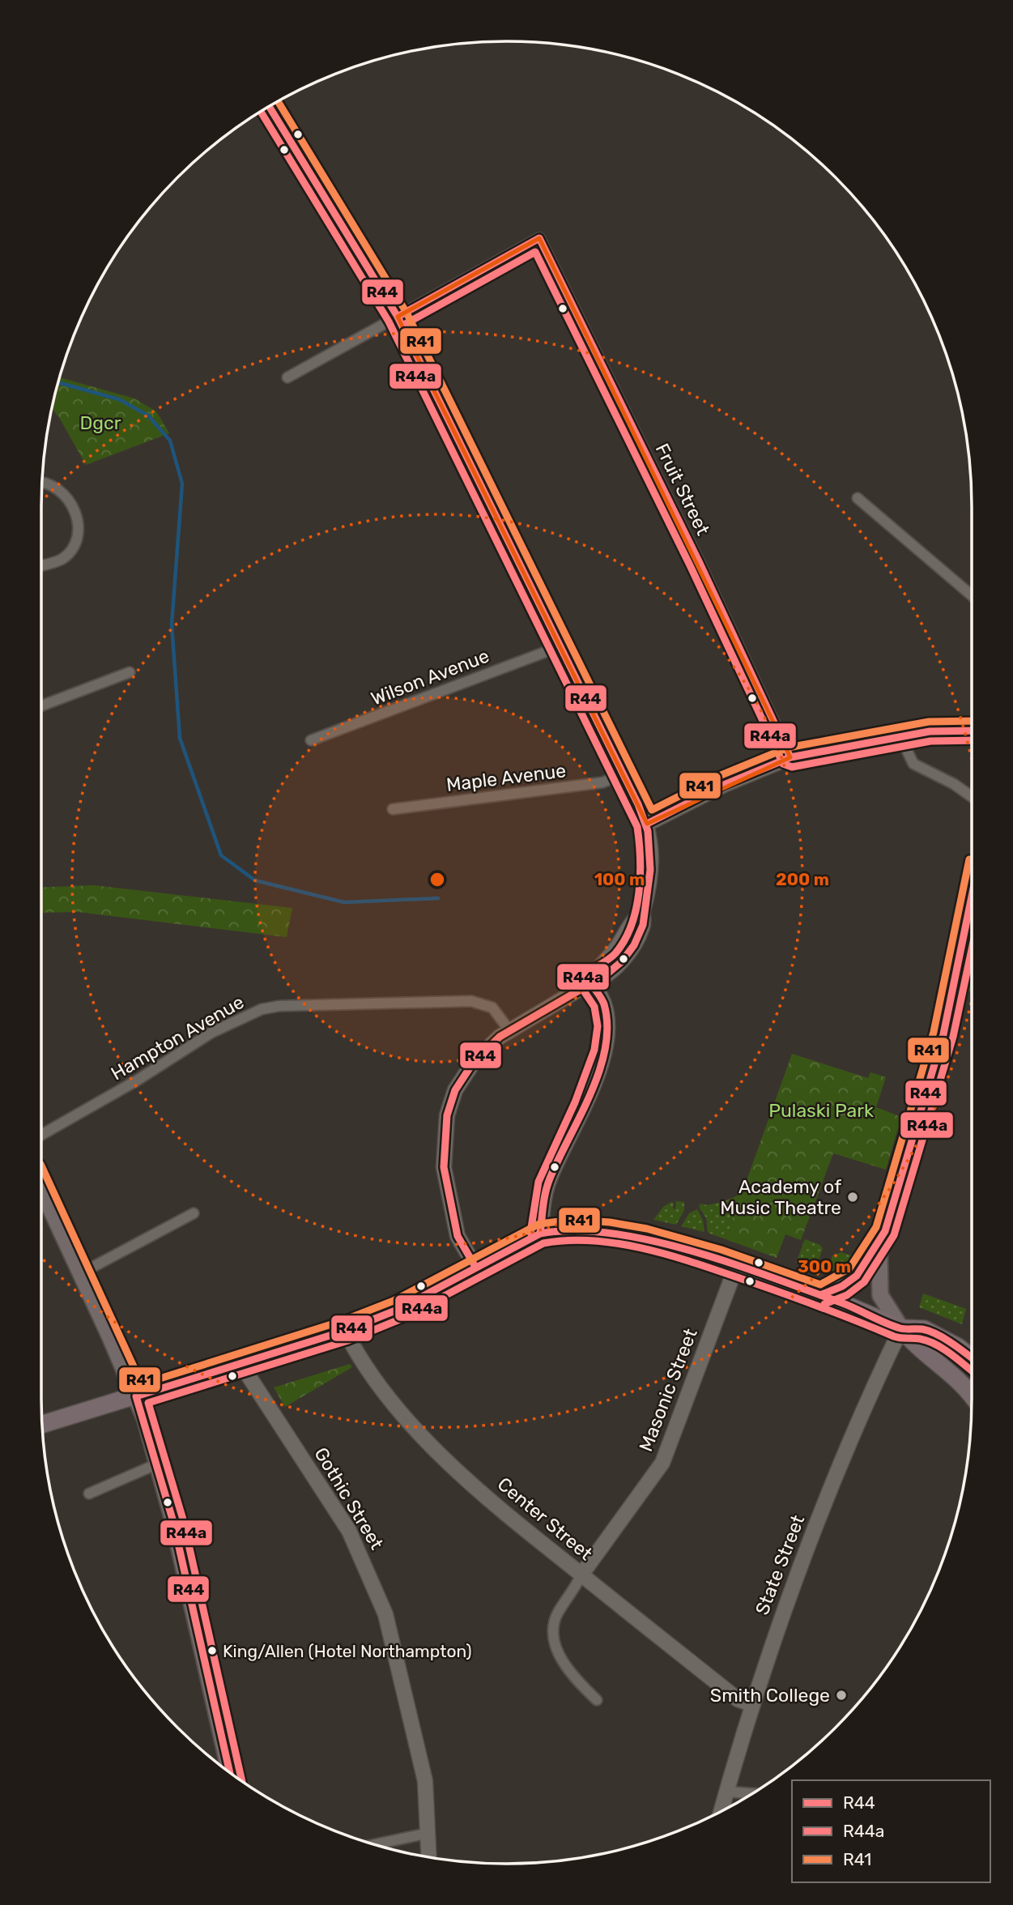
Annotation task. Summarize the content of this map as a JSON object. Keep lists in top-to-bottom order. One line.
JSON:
{"streets":{"street":["Fruit Street","Wilson Avenue","Maple Avenue","Hampton Avenue","Masonic Street","Gothic Street","Center Street","State Street"]},"crossings":[["Masonic Street","Center Street"],["Center Street","State Street"]],"parks":["Dgcr","Pulaski Park"],"places":["Academy of Music Theatre","King/Allen (Hotel Northampton)","Smith College"],"lines":["transit line R41","transit line R44","transit line R44a"],"legend":["R44","R44a","R41"],"rings":["100 m","200 m","300 m"]}
